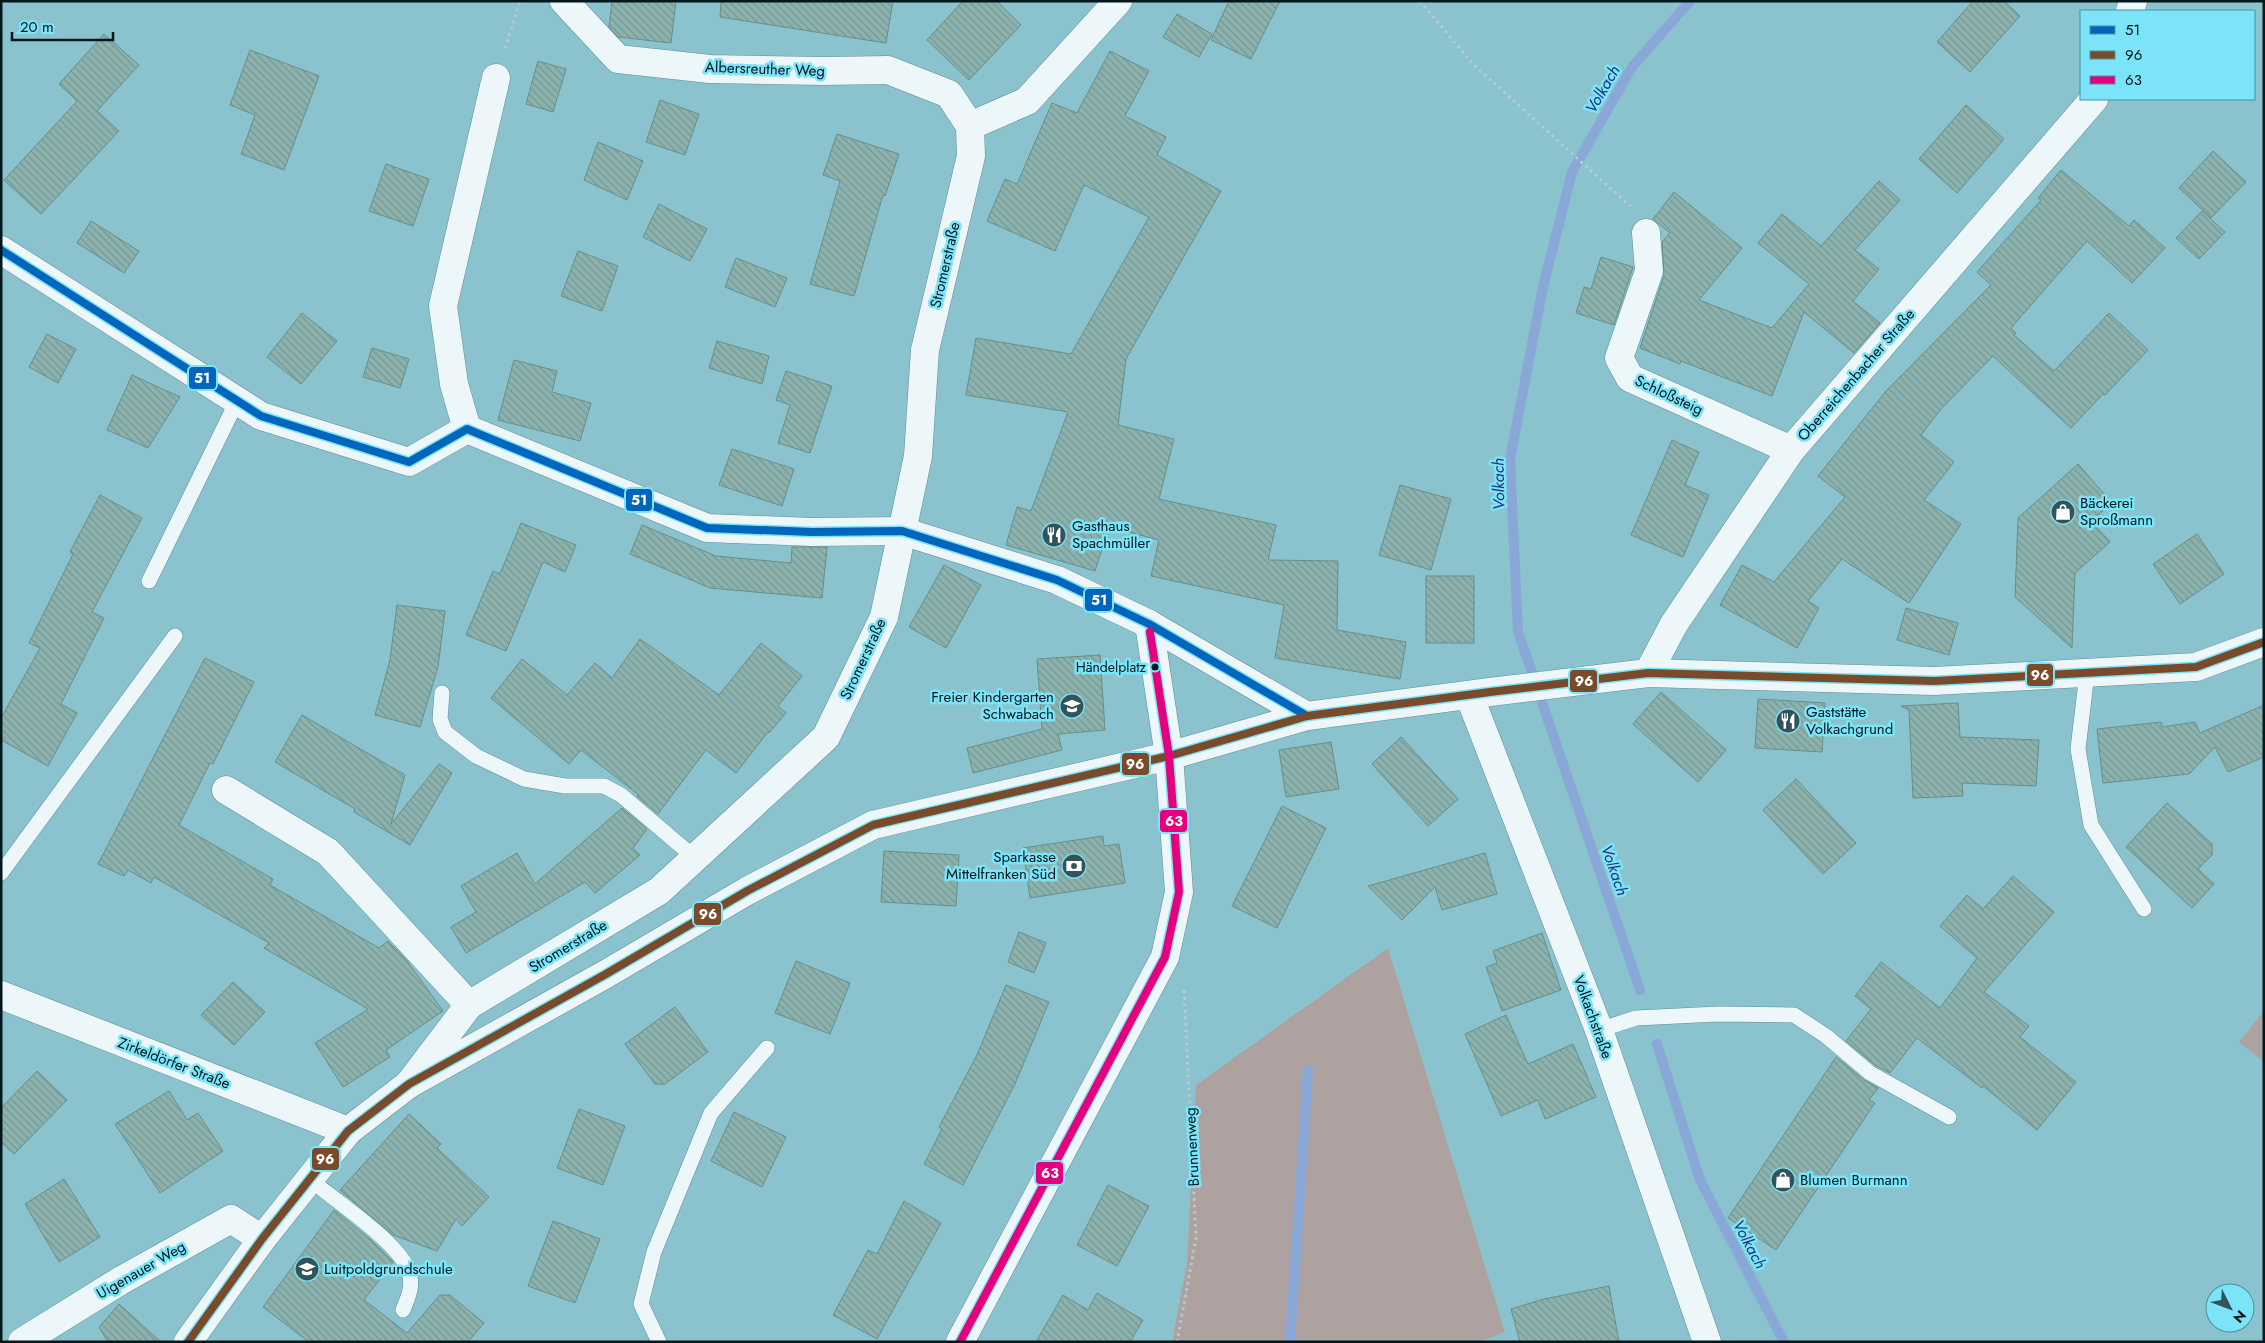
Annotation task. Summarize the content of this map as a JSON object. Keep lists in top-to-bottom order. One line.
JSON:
{"streets":{"street":["Albersreuther Weg","Stromerstraße","Oberreichenbacher Straße","Schloßsteig","Volkachstraße","Zirkeldörfer Straße","Uigenauer Weg"],"path":["Brunnenweg"]},"crossings":[["Albersreuther Weg","Stromerstraße"],["Oberreichenbacher Straße","Schloßsteig"]],"water":["Volkach"],"places":{"shop":["Bäckerei Sproßmann","Blumen Burmann"],"restaurant":["Gasthaus Spachmüller","Gaststätte Volkachgrund"],"other":["Händelplatz"],"school or university":["Freier Kindergarten Schwabach","Luitpoldgrundschule"],"bank":["Sparkasse Mittelfranken Süd"]},"lines":["transit line 51","transit line 63","transit line 96"],"legend":["51","96","63"],"scale_bar":"20 m","north":"bottom right"}
